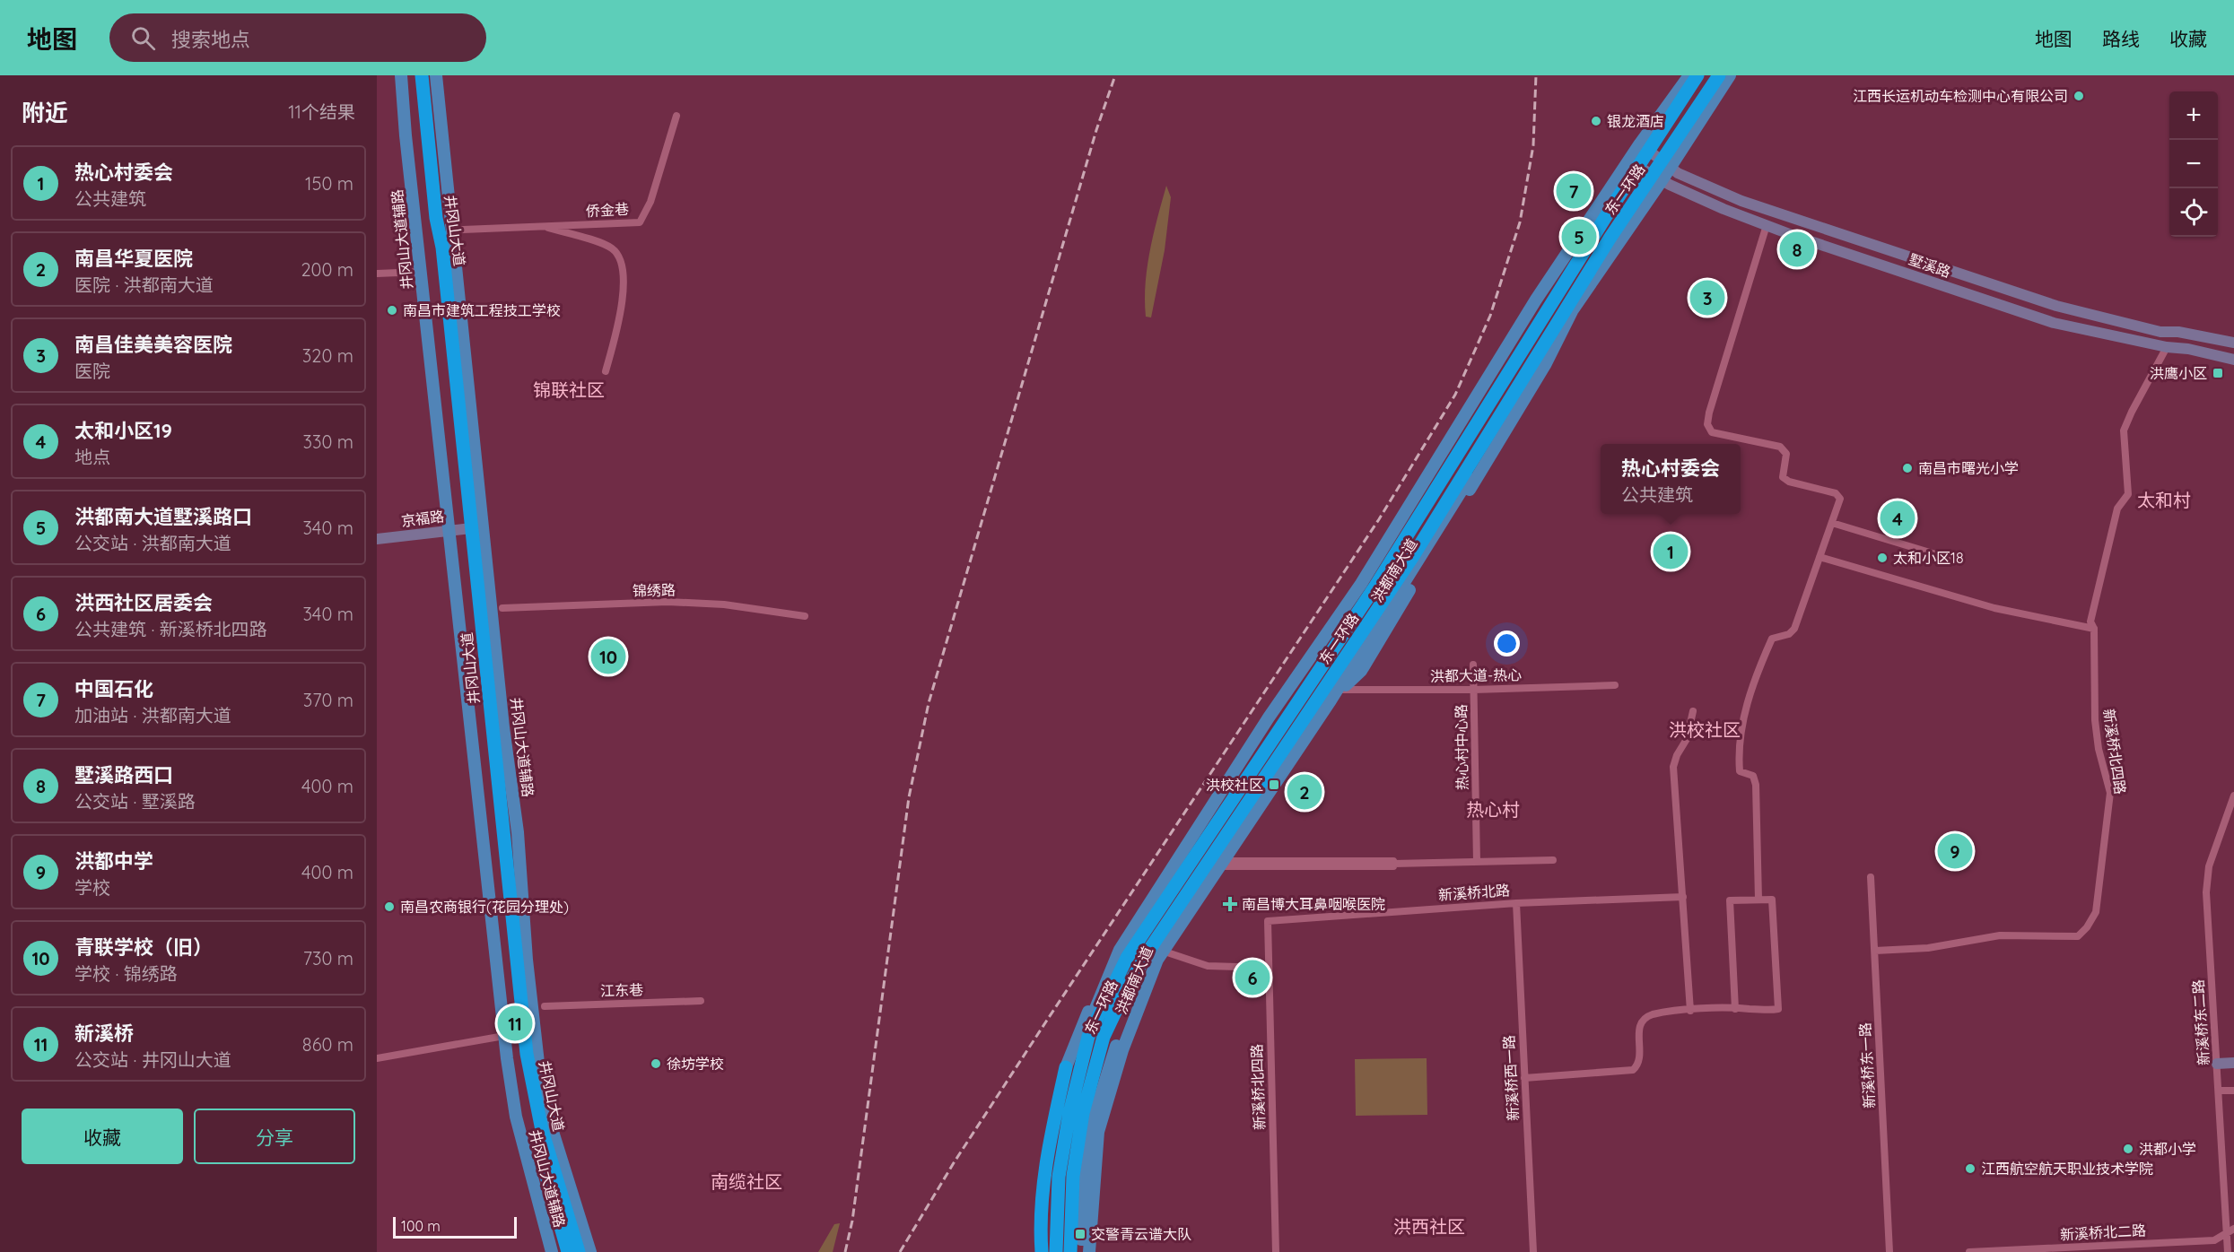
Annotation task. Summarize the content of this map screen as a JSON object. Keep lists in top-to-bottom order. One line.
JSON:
{"streets":{"highway":["东一环路","井冈山大道"],"main road":["井冈山大道辅路","洪都南大道"],"street":["侨金巷","墅溪路","京福路","锦绣路","洪都大道-热心","热心村中心路","新溪桥北四路","新溪桥北路","江东巷","新溪桥东二路","新溪桥东一路","新溪桥西一路","新溪桥北二路"]},"crossings":[["东一环路","洪都南大道"],["井冈山大道","京福路"],["井冈山大道辅路","京福路"],["墅溪路","洪都南大道"],["墅溪路","新溪桥北四路"],["洪都南大道","洪都大道-热心"],["洪都大道-热心","热心村中心路"],["新溪桥北四路","新溪桥北路"],["新溪桥北四路","新溪桥东一路"],["新溪桥北路","新溪桥西一路"],["新溪桥东二路","新溪桥北二路"]],"districts":["锦联社区","太和村","洪校社区","热心村","南缆社区","洪西社区"],"places":{"other":["江西长运机动车检测中心有限公司","银龙酒店","南昌市建筑工程技工学校","南昌市曙光小学","太和小区18","南昌农商银行(花园分理处)","徐坊学校","洪都小学","江西航空航天职业技术学院"],"transit":["洪鹰小区","洪校社区","交警青云谱大队"],"health":["南昌博大耳鼻咽喉医院"]},"scale_bar":"100 m","page":{"header":"地图","search":"搜索地点","nav":["地图","路线","收藏"],"heading":["附近","11个结果"],"map_buttons":["+","−"],"list":[{"mark":"1","name":"热心村委会","note":"公共建筑","value":"150 m"},{"mark":"2","name":"南昌华夏医院","note":"医院 · 洪都南大道","value":"200 m"},{"mark":"3","name":"南昌佳美美容医院","note":"医院","value":"320 m"},{"mark":"4","name":"太和小区19","note":"地点","value":"330 m"},{"mark":"5","name":"洪都南大道墅溪路口","note":"公交站 · 洪都南大道","value":"340 m"},{"mark":"6","name":"洪西社区居委会","note":"公共建筑 · 新溪桥北四路","value":"340 m"},{"mark":"7","name":"中国石化","note":"加油站 · 洪都南大道","value":"370 m"},{"mark":"8","name":"墅溪路西口","note":"公交站 · 墅溪路","value":"400 m"},{"mark":"9","name":"洪都中学","note":"学校","value":"400 m"},{"mark":"10","name":"青联学校（旧）","note":"学校 · 锦绣路","value":"730 m"},{"mark":"11","name":"新溪桥","note":"公交站 · 井冈山大道","value":"860 m"}],"pins":["7","5","8","3","4","1","10","2","9","6","11"],"popup":["热心村委会","公共建筑"],"buttons":["收藏","分享"],"scale":"100 m"}}
